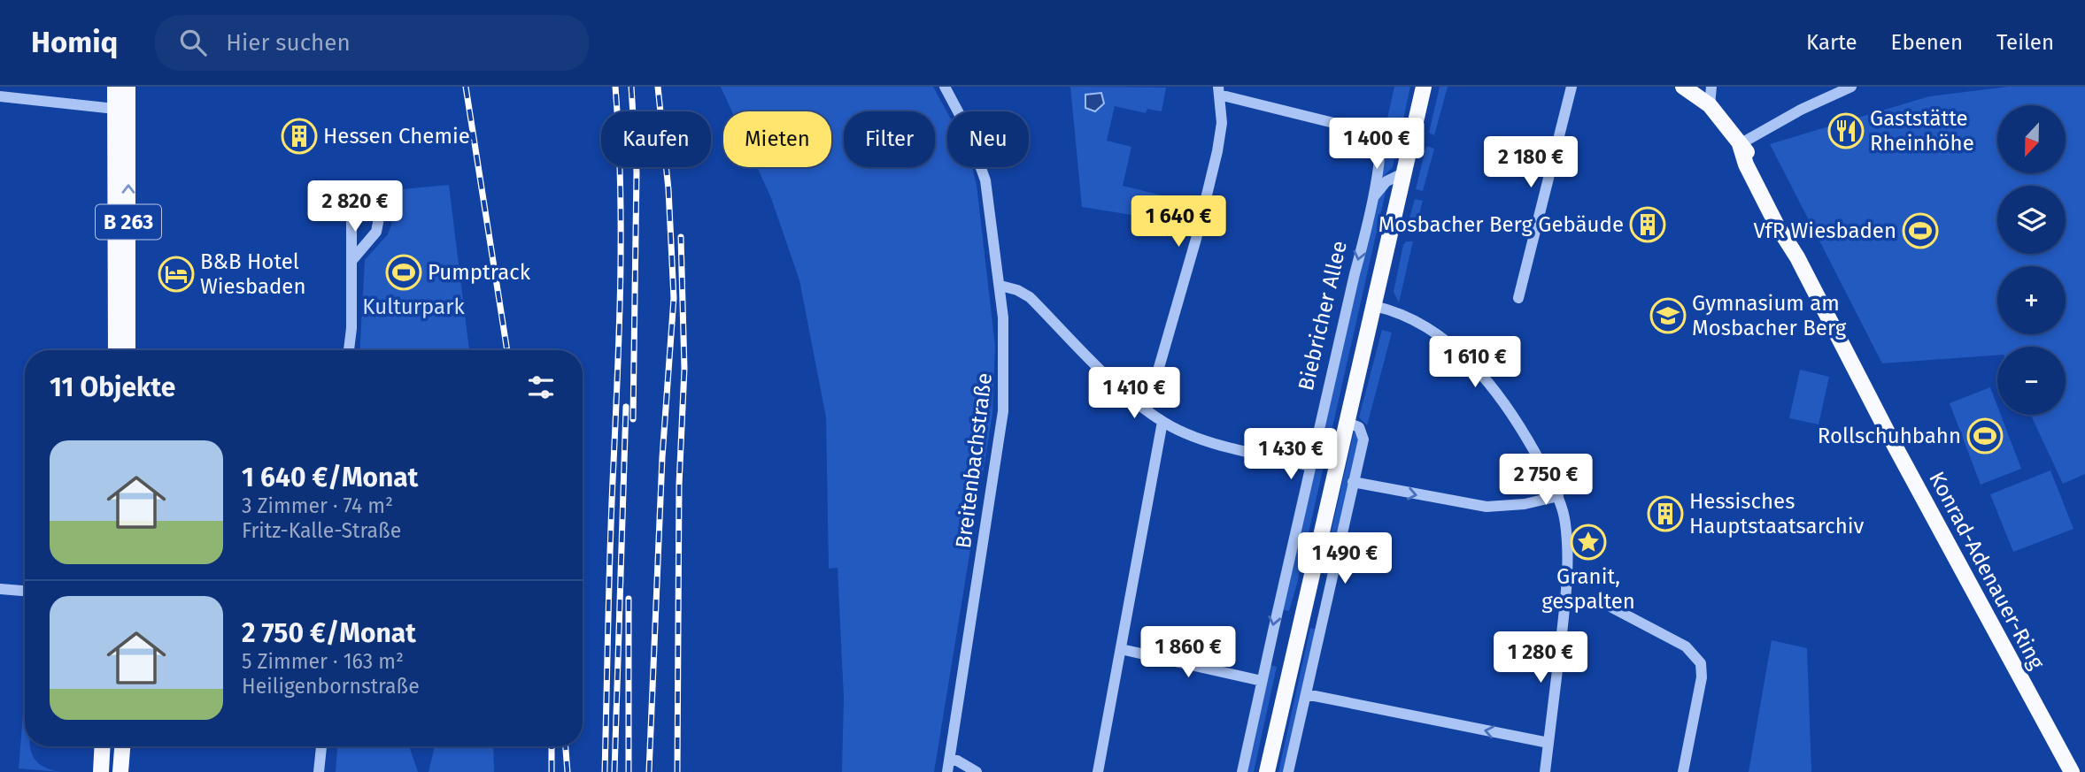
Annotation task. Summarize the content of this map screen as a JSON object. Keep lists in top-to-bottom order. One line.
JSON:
{"streets":{"main road":["B 263","Konrad-Adenauer-Ring"],"street":["Biebricher Allee","Breitenbachstraße"]},"parks":["Kulturpark"],"places":{"restaurant":["Gaststätte Rheinhöhe"],"building":["Hessen Chemie","Mosbacher Berg Gebäude","Hessisches Hauptstaatsarchiv"],"sports":["VfR Wiesbaden","Pumptrack","Rollschuhbahn"],"hotel":["B&B Hotel Wiesbaden"],"school or university":["Gymnasium am Mosbacher Berg"],"place":["Granit, gespalten"]},"north":"bottom","page":{"header":"Homiq","search":"Hier suchen","nav":["Karte","Ebenen","Teilen"],"map_buttons":["+","−"],"chip":["Kaufen","Mieten","Filter","Neu"],"price":["1 400 €","2 180 €","2 820 €","1 640 €","1 610 €","1 410 €","1 430 €","2 750 €","1 490 €","1 860 €","1 280 €"],"heading":"11 Objekte","list":[{"name":"1 640 €/Monat","note":"3 Zimmer · 74 m² · Fritz-Kalle-Straße"},{"name":"2 750 €/Monat","note":"5 Zimmer · 163 m² · Heiligenbornstraße"}]}}
